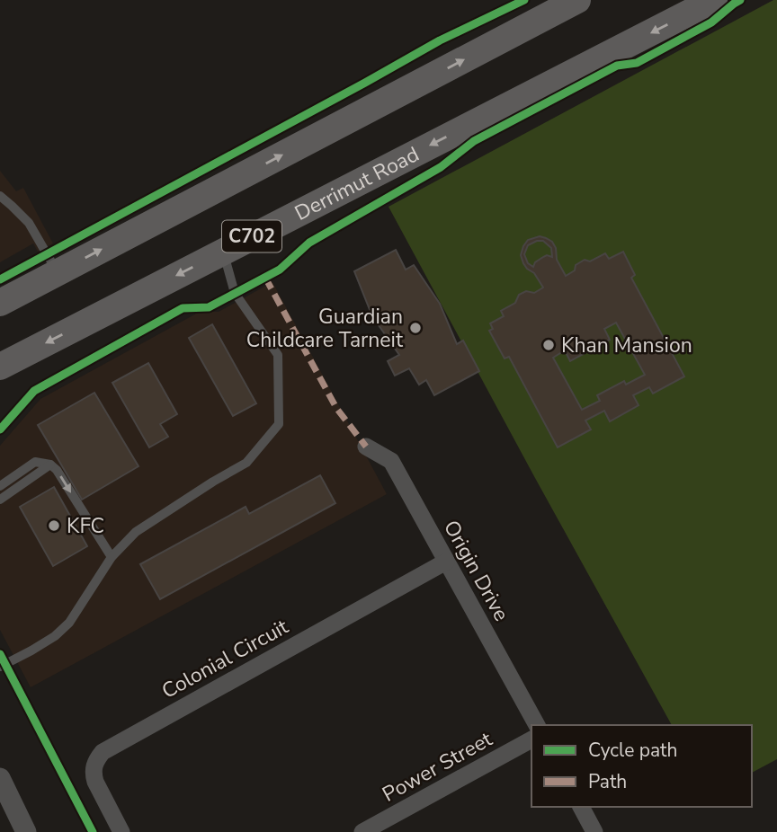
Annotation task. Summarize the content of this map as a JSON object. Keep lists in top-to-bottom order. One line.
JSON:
{"streets":{"main road":["Derrimut Road","C702"],"street":["Origin Drive","Colonial Circuit","Power Street"]},"crossings":[["Origin Drive","Colonial Circuit"]],"places":["Guardian Childcare Tarneit","Khan Mansion","KFC"],"legend":["Cycle path","Path"]}
